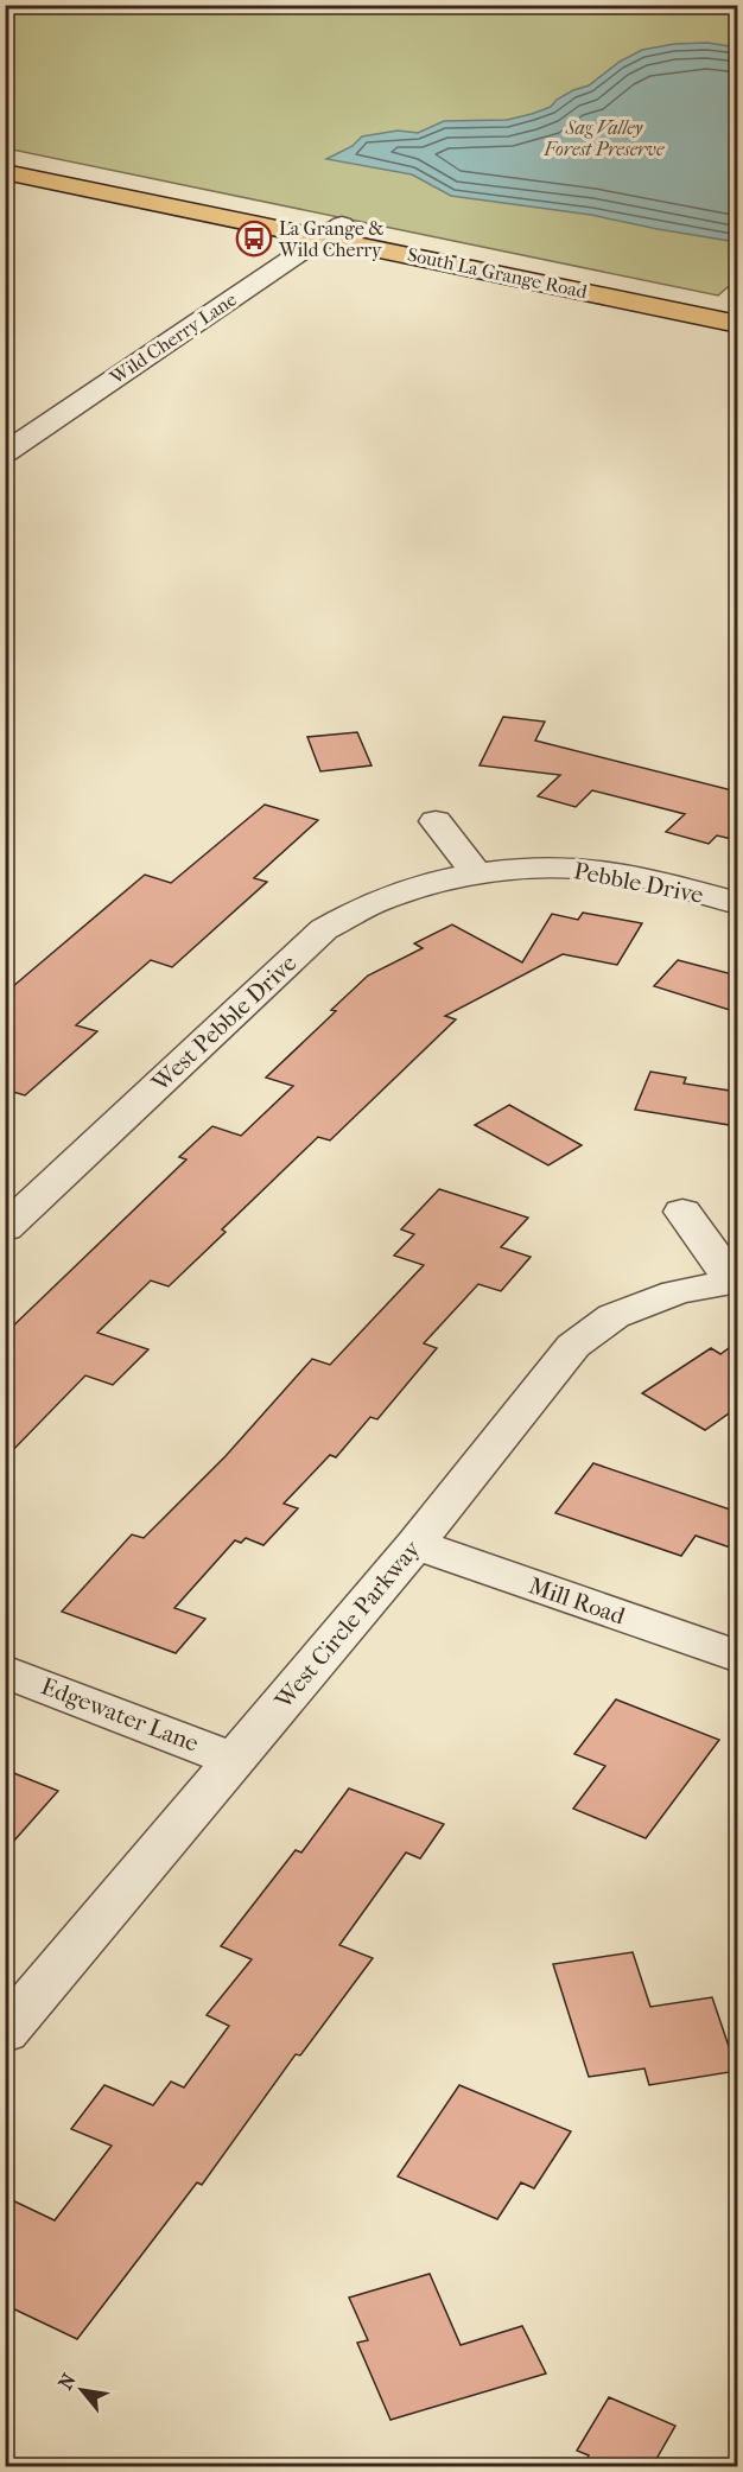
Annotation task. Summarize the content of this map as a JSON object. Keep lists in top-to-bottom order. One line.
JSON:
{"streets":{"highway":["South La Grange Road"],"street":["Wild Cherry Lane","Pebble Drive","West Pebble Drive","Mill Road","West Circle Parkway","Edgewater Lane"]},"crossings":[["South La Grange Road","Wild Cherry Lane"],["Pebble Drive","West Pebble Drive"],["Mill Road","West Circle Parkway"],["West Circle Parkway","Edgewater Lane"]],"parks":["Sag Valley Forest Preserve"],"places":{"bus stop":["La Grange & Wild Cherry"]},"north":"top left"}
